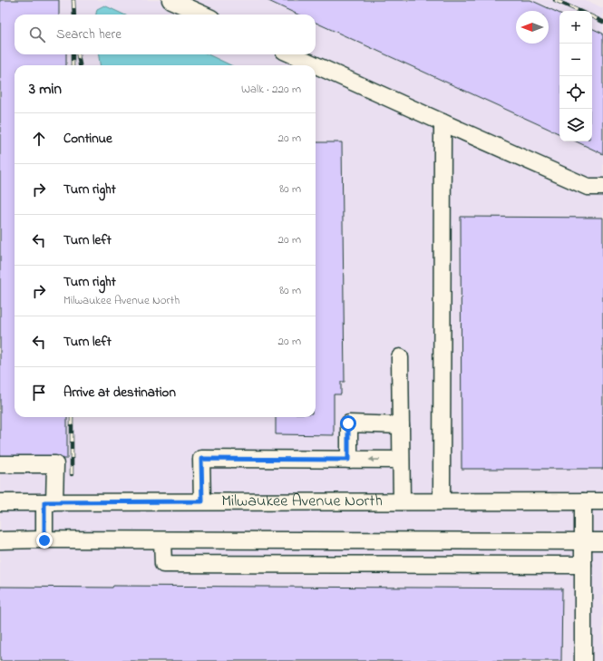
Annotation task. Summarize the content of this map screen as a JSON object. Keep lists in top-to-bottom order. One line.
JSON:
{"streets":{"street":["Milwaukee Avenue North"]},"north":"left","page":{"map_buttons":["+","−"],"search":"Search here","heading":["3 min","Walk · 220 m"],"list":[["Continue","20 m"],["Turn right","80 m"],["Turn left","20 m"],["Turn right","Milwaukee Avenue North","80 m"],["Turn left","20 m"],"Arrive at destination"]}}
